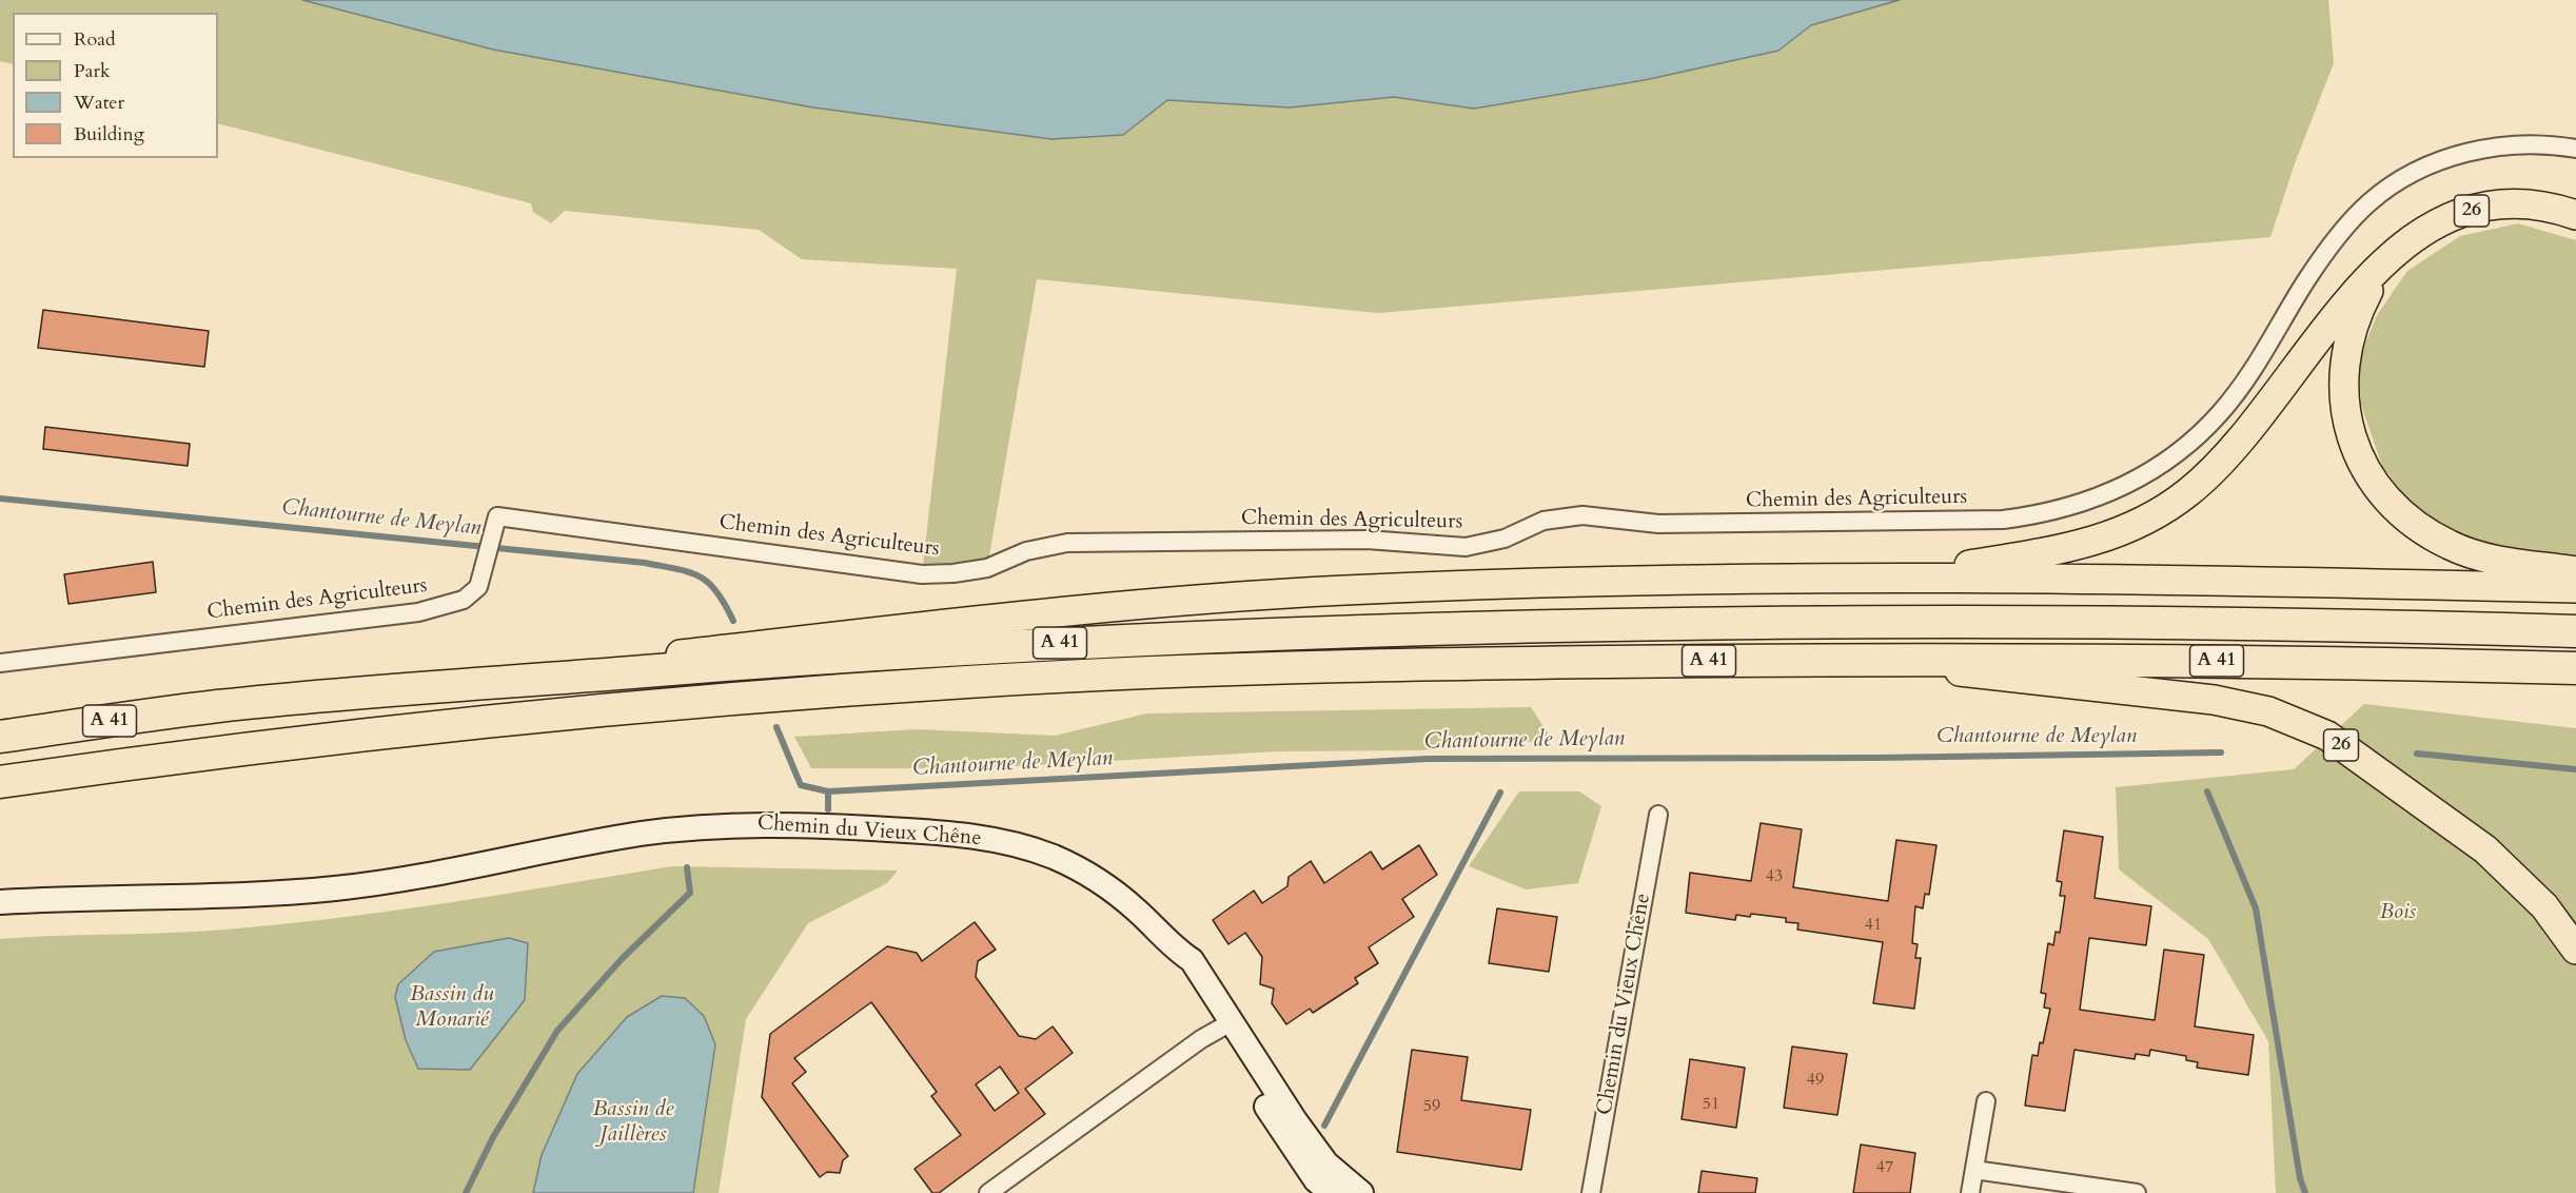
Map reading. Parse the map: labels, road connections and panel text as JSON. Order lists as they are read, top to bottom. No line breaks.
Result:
{"streets":{"highway":["26","A 41"],"main road":["Chemin du Vieux Chêne"],"street":["Chemin des Agriculteurs"]},"crossings":[["26","A 41"]],"water":["Chantourne de Meylan","Bassin du Monarié","Bassin de Jaillères"],"parks":["Bois"],"house_numbers":["43","41","49","51","59","47"],"legend":["Road","Park","Water","Building"]}
